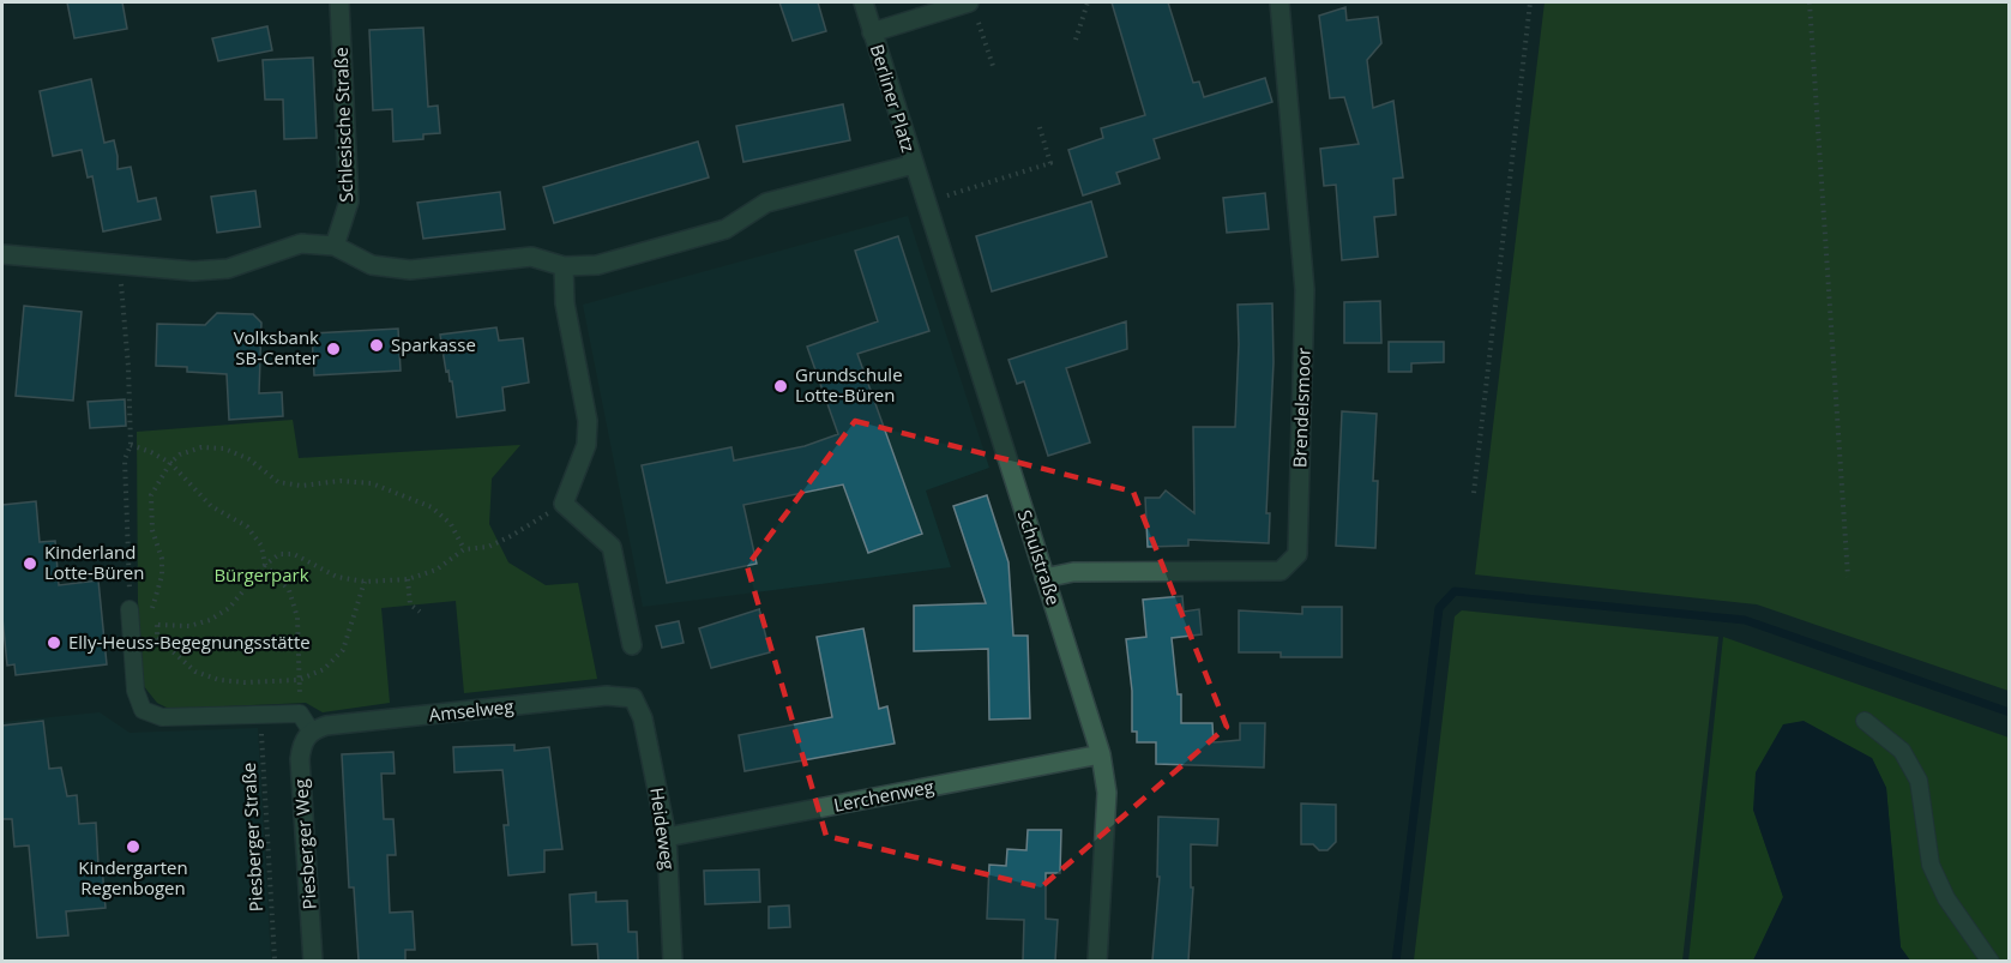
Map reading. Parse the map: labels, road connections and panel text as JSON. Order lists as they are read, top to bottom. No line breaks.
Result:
{"streets":{"street":["Berliner Platz","Schlesische Straße","Brendelsmoor","Schulstraße","Amselweg","Lerchenweg","Heideweg","Piesberger Weg"],"path":["Piesberger Straße"]},"crossings":[["Berliner Platz","Schulstraße"],["Brendelsmoor","Schulstraße"],["Schulstraße","Lerchenweg"],["Amselweg","Heideweg"],["Amselweg","Piesberger Weg"],["Lerchenweg","Heideweg"]],"parks":["Bürgerpark"],"places":["Sparkasse","Volksbank SB-Center","Grundschule Lotte-Büren","Kinderland Lotte-Büren","Elly-Heuss-Begegnungsstätte","Kindergarten Regenbogen"]}
